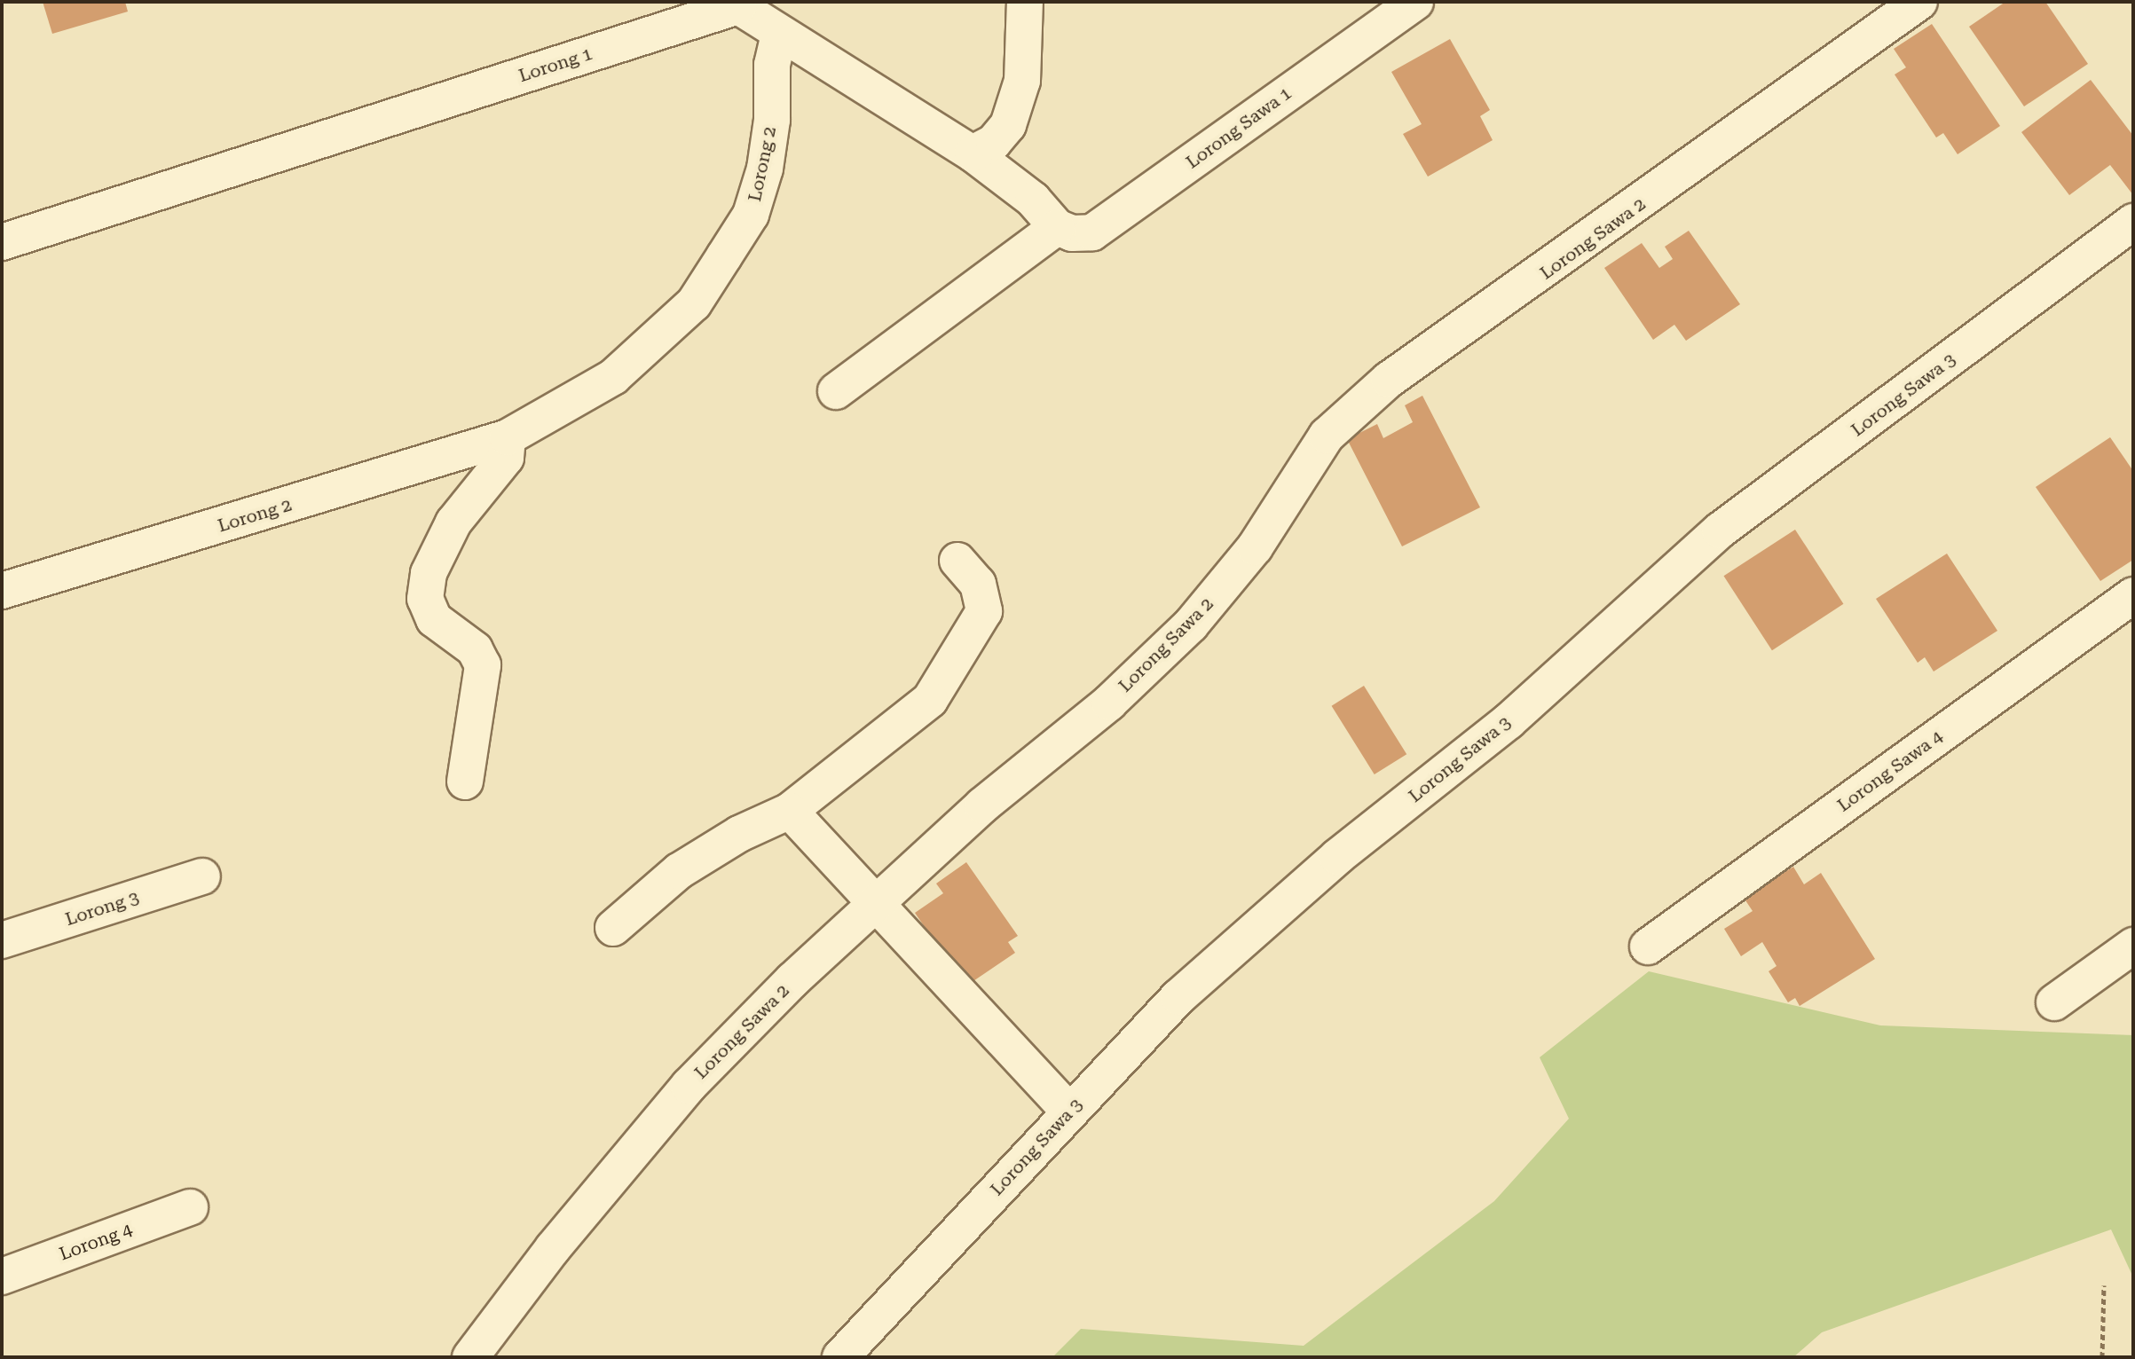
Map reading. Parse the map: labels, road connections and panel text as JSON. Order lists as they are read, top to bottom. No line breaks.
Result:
{"streets":{"street":["Lorong 1","Lorong Sawa 1","Lorong 2","Lorong Sawa 2","Lorong Sawa 3","Lorong Sawa 4","Lorong 3","Lorong 4"]},"crossings":[["Lorong 1","Lorong Sawa 1"],["Lorong 1","Lorong 2"]]}
